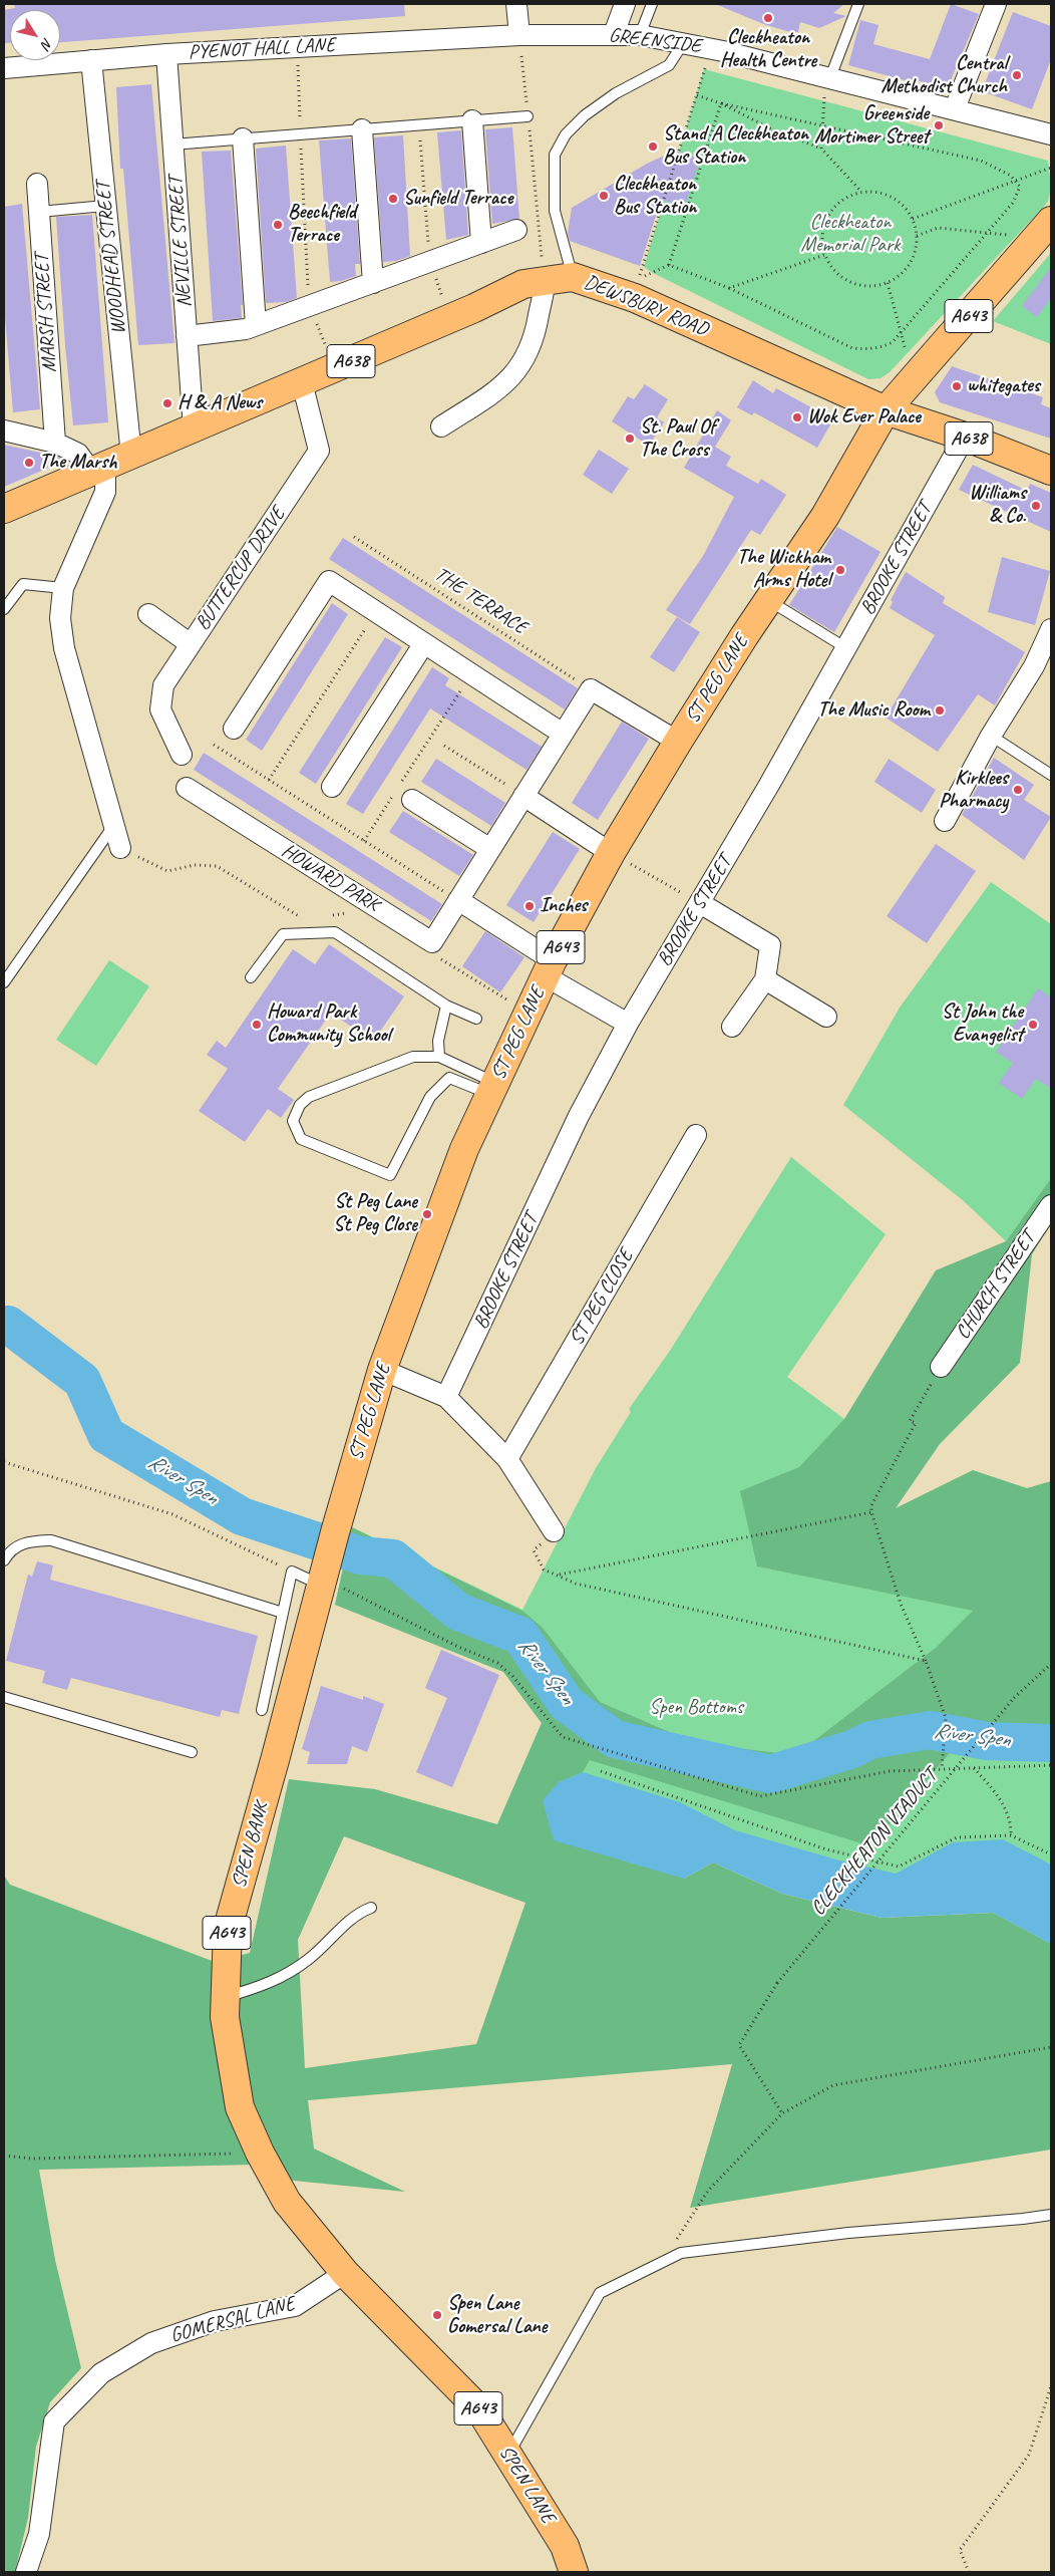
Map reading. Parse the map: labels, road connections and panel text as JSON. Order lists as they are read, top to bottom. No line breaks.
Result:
{"streets":{"main road":["DEWSBURY ROAD","A643","A638","ST PEG LANE","SPEN BANK","SPEN LANE"],"street":["GREENSIDE","PYENOT HALL LANE","NEVILLE STREET","WOODHEAD STREET","MARSH STREET","BROOKE STREET","BUTTERCUP DRIVE","HOWARD PARK","CHURCH STREET","ST PEG CLOSE","GOMERSAL LANE"],"path":["THE TERRACE","CLECKHEATON VIADUCT"]},"crossings":[["GREENSIDE","PYENOT HALL LANE"],["PYENOT HALL LANE","NEVILLE STREET"],["PYENOT HALL LANE","WOODHEAD STREET"],["NEVILLE STREET","DEWSBURY ROAD"],["WOODHEAD STREET","DEWSBURY ROAD"],["WOODHEAD STREET","A638"],["DEWSBURY ROAD","A643"],["DEWSBURY ROAD","A638"],["DEWSBURY ROAD","BROOKE STREET"],["DEWSBURY ROAD","BUTTERCUP DRIVE"],["DEWSBURY ROAD","ST PEG LANE"],["A643","ST PEG LANE"],["ST PEG LANE","SPEN BANK"],["SPEN BANK","GOMERSAL LANE"],["SPEN BANK","SPEN LANE"],["GOMERSAL LANE","SPEN LANE"]],"water":["River Spen"],"parks":["Cleckheaton Memorial Park","Spen Bottoms"],"places":["Cleckheaton Health Centre","Central Methodist Church","Greenside Mortimer Street","Stand A Cleckheaton Bus Station","Cleckheaton Bus Station","Sunfield Terrace","Beechfield Terrace","whitegates","H & A News","Wok Ever Palace","St. Paul Of The Cross","The Marsh","Williams & Co.","The Wickham Arms Hotel","The Music Room","Kirklees Pharmacy","Inches","Howard Park Community School","St John the Evangelist","St Peg Lane St Peg Close","Spen Lane Gomersal Lane"],"north":"bottom right"}
